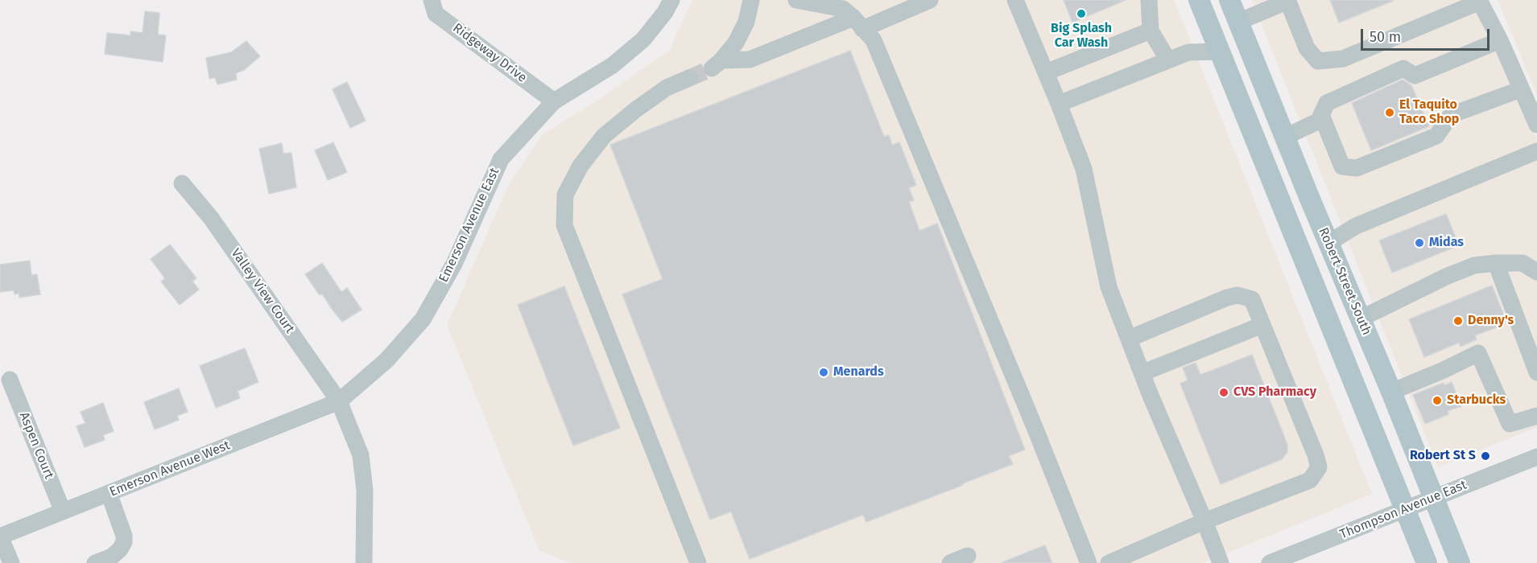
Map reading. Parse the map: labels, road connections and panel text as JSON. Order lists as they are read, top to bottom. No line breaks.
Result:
{"streets":{"main road":["Robert Street South"],"street":["Ridgeway Drive","Emerson Avenue East","Valley View Court","Aspen Court","Emerson Avenue West","Thompson Avenue East"]},"crossings":[["Ridgeway Drive","Emerson Avenue East"],["Emerson Avenue East","Valley View Court"],["Emerson Avenue East","Emerson Avenue West"],["Robert Street South","Thompson Avenue East"],["Valley View Court","Emerson Avenue West"],["Aspen Court","Emerson Avenue West"]],"places":["Big Splash Car Wash","El Taquito Taco Shop","Midas","Denny's","Menards","CVS Pharmacy","Starbucks","Robert St S"],"scale_bar":"50 m"}
